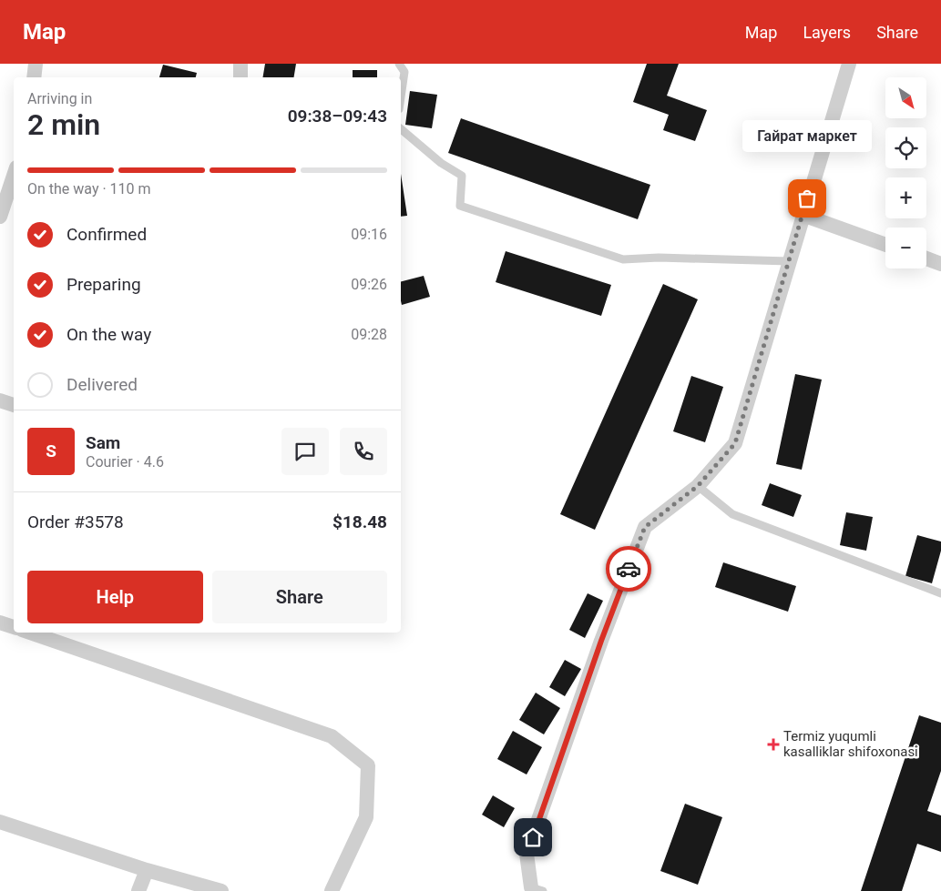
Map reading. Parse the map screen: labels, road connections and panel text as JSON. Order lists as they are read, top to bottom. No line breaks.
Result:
{"places":{"other":["Гайрат маркет"],"health":["Termiz yuqumli kasalliklar shifoxonasi"]},"north":"bottom right","page":{"header":"Map","nav":["Map","Layers","Share"],"map_buttons":["+","−"],"heading":["2 min","Arriving in","09:38–09:43"],"panel":["Sam","Courier · 4.6","Order #3578","$18.48"],"bubble":"Гайрат маркет","bar":"On the way · 110 m","list":[["Confirmed","09:16"],["Preparing","09:26"],["On the way","09:28"],"Delivered"],"round":"S","buttons":["Help","Share"]}}
